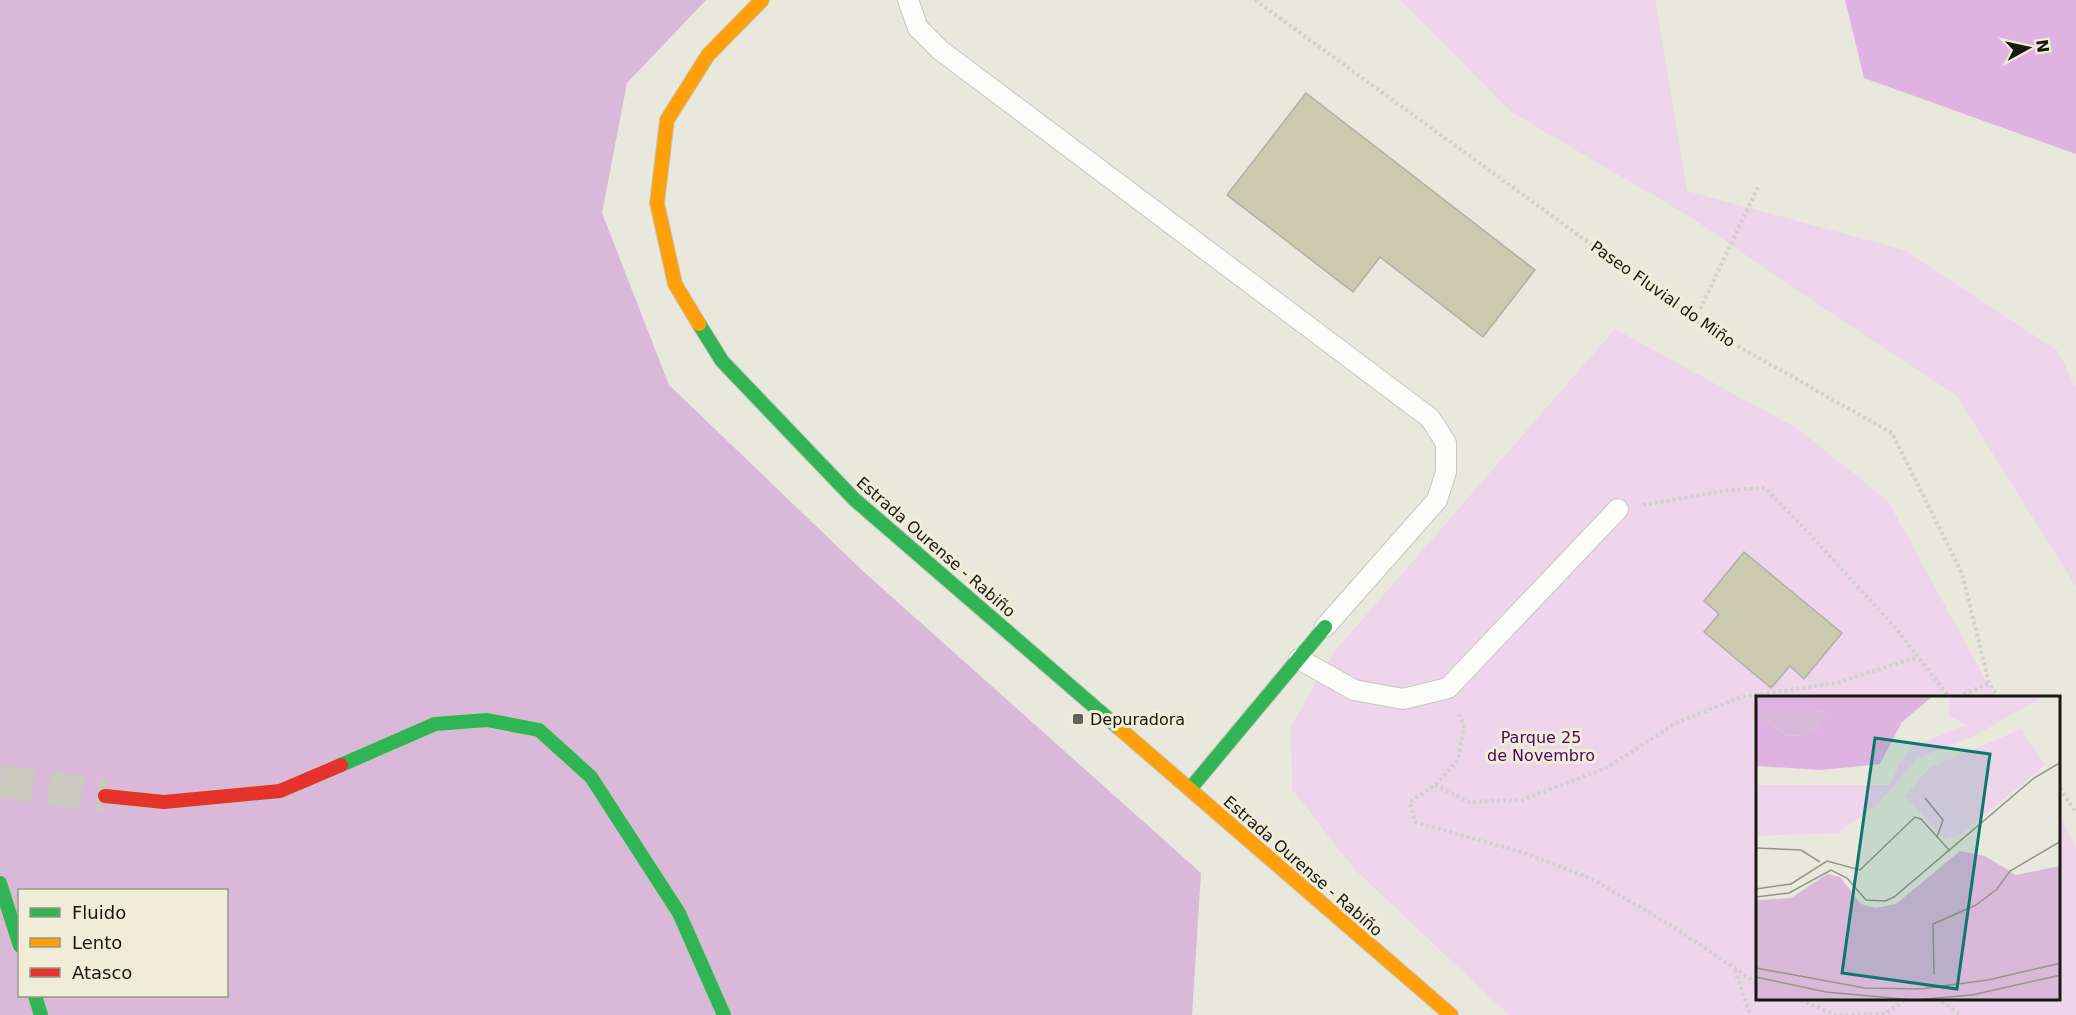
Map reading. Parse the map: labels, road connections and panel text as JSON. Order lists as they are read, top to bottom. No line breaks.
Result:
{"streets":{"main road":["Estrada Ourense - Rabiño"],"path":["Paseo Fluvial do Miño"]},"parks":["Parque 25 de Novembro"],"places":{"transit":["Depuradora"]},"legend":["Fluido","Lento","Atasco"],"north":"right"}
